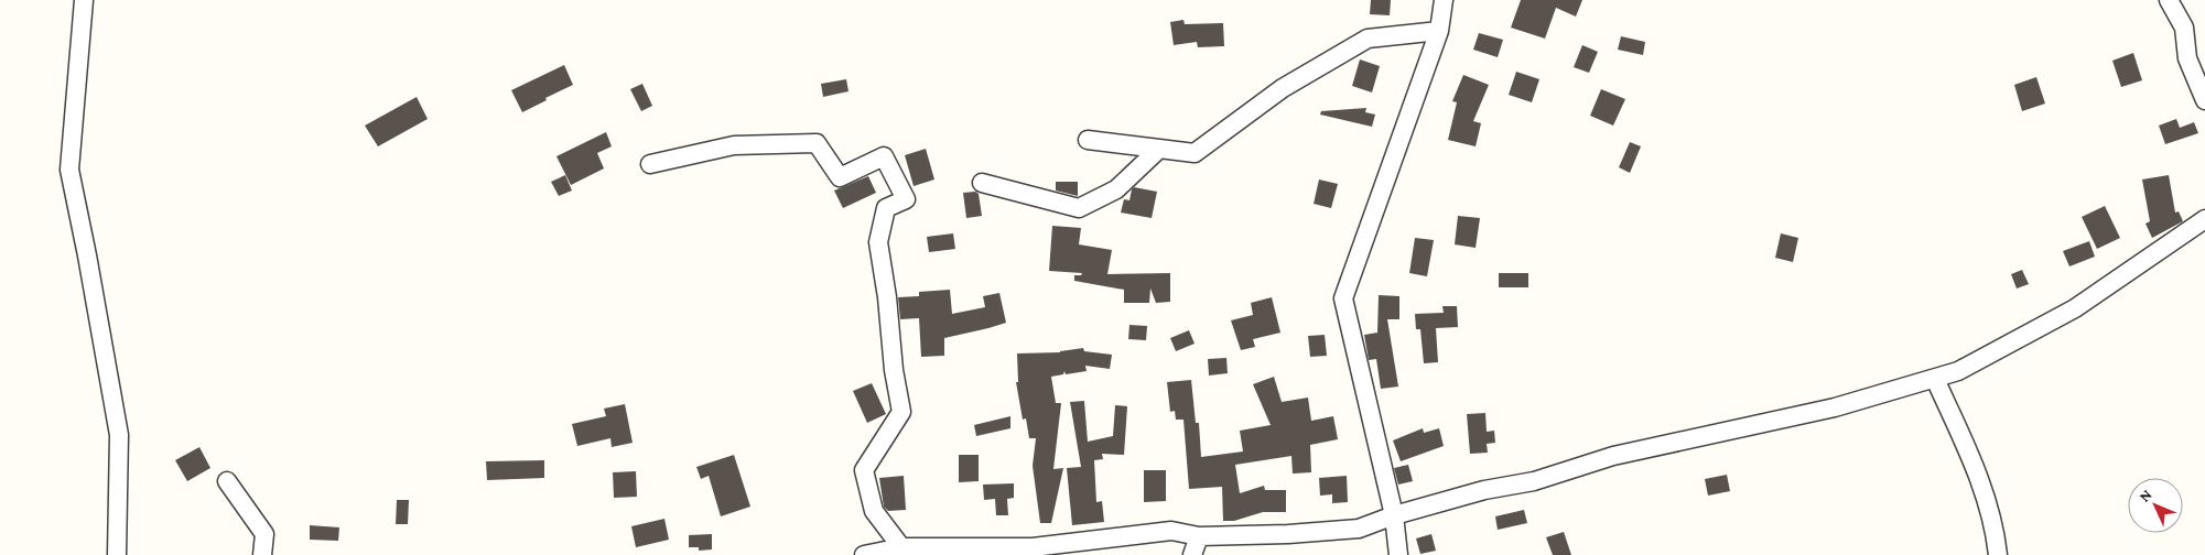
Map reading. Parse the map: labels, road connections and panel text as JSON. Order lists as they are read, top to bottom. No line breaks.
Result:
{"north":"top left"}
